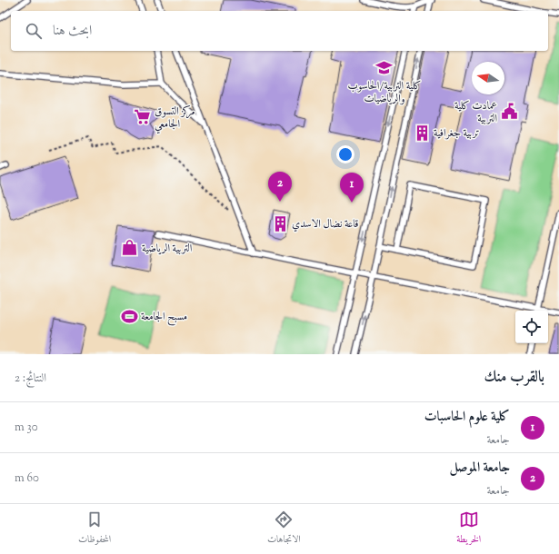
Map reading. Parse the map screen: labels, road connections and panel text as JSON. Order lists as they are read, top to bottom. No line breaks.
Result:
{"places":{"school or university":["كلية التربية/الحاسوب والرياضيات"],"public building":["عمادت كلية التربية"],"supermarket":["مركز التسوق الجامعي"],"building":["تربية جغرافية","قاعة نضال الاسدي"],"shop":["التربية الرياضية"],"sports":["مسبح الجامعة"]},"north":"left","page":{"search":"ابحث هنا","pins":["2","1"],"heading":["بالقرب منك","النتائج: 2"],"list":[{"mark":"1","name":"كلية علوم الحاسبات","note":"جامعة","value":"30 m"},{"mark":"2","name":"جامعة الموصل","note":"جامعة","value":"60 m"}],"nav":["الخريطة","الاتجاهات","المحفوظات"]}}
